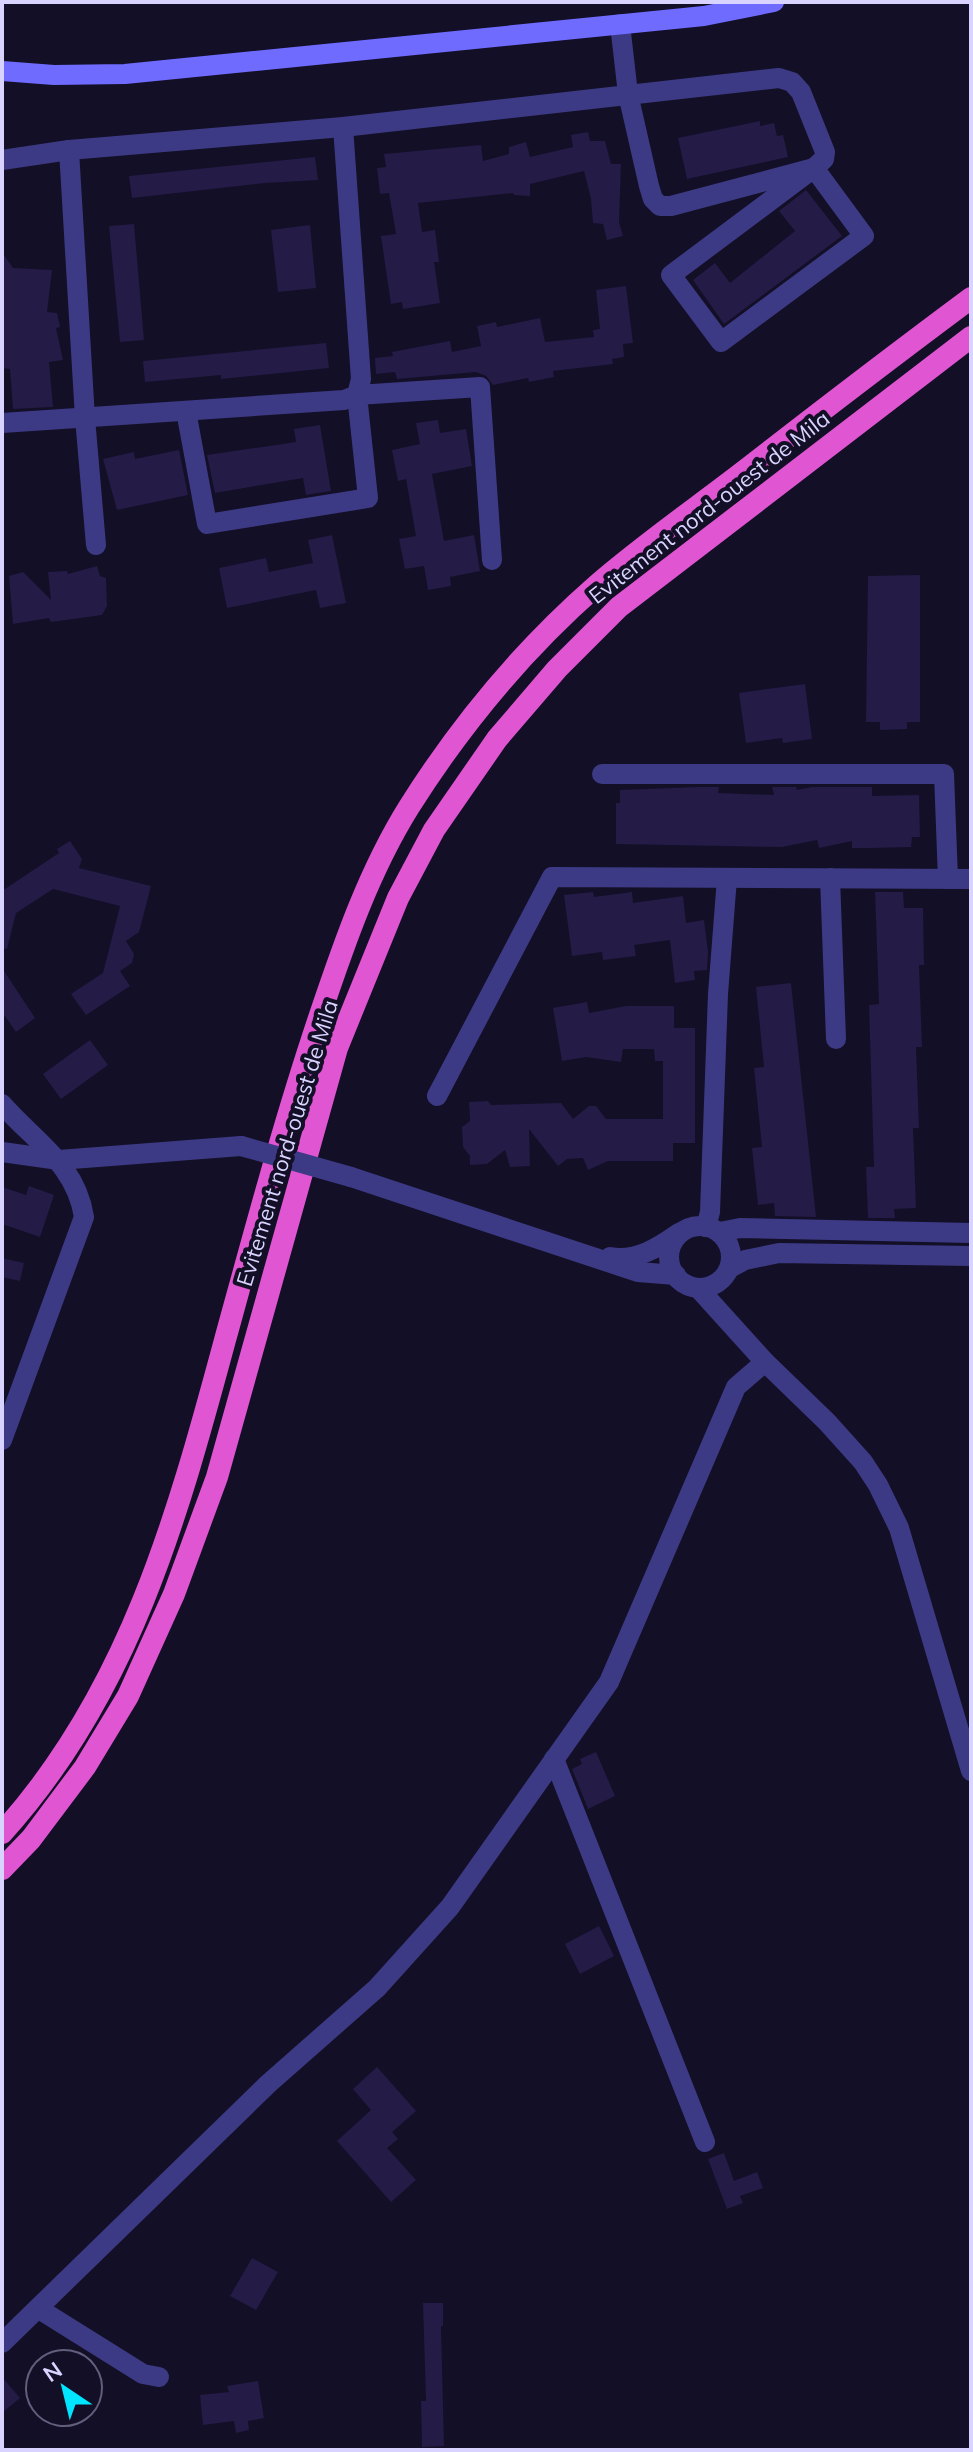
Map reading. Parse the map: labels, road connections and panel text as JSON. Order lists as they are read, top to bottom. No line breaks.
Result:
{"streets":{"highway":["Evitement nord-ouest de Mila"]},"north":"top left"}
